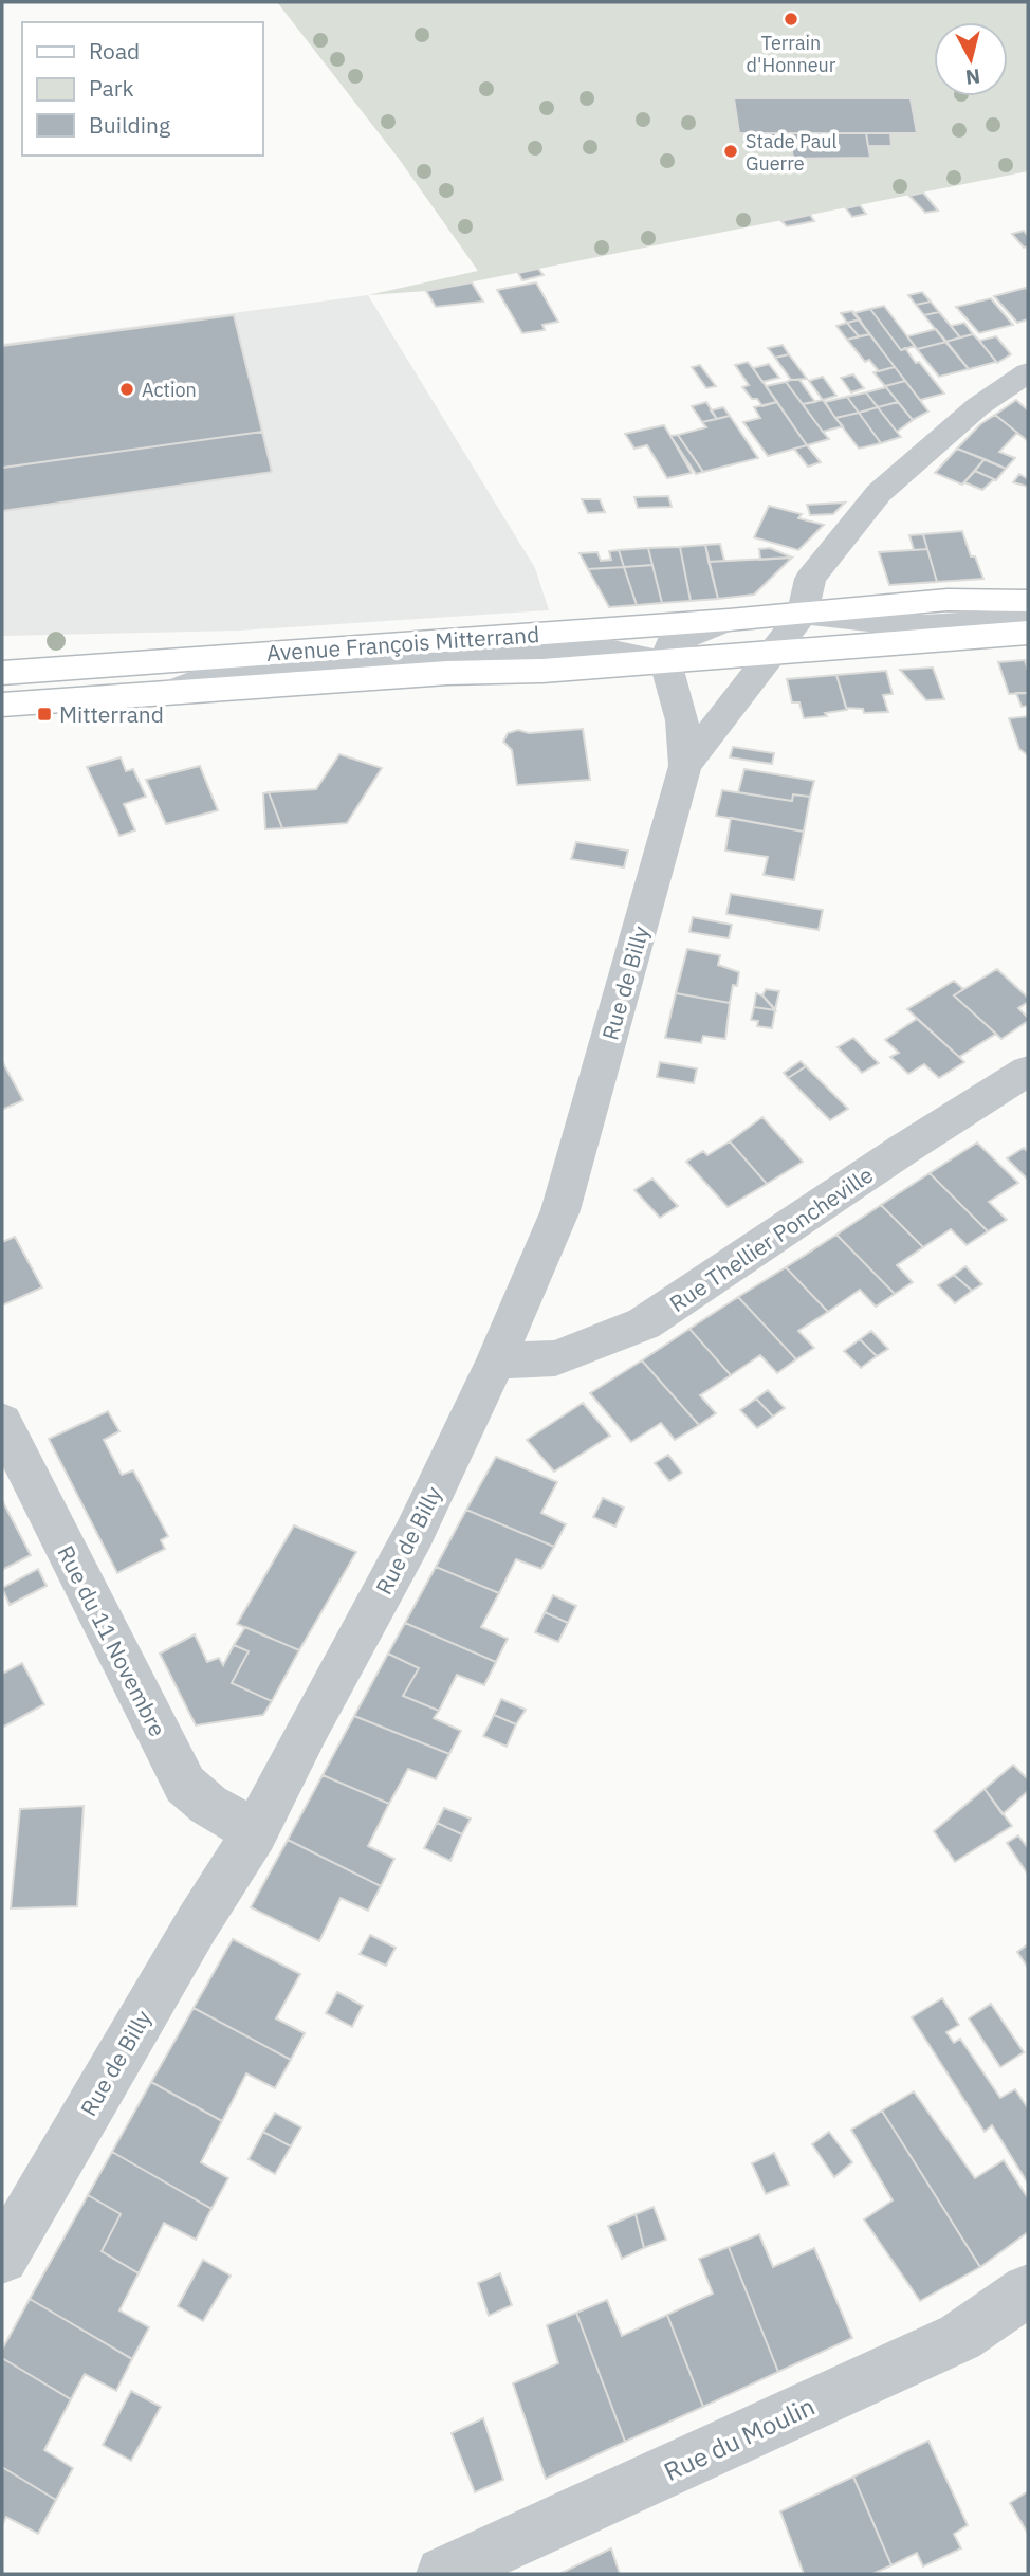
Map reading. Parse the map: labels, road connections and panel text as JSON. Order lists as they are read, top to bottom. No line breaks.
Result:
{"streets":{"main road":["Avenue François Mitterrand"],"street":["Rue de Billy","Rue Thellier Poncheville","Rue du 11 Novembre","Rue du Moulin"]},"crossings":[["Avenue François Mitterrand","Rue de Billy"],["Rue de Billy","Rue Thellier Poncheville"],["Rue de Billy","Rue du 11 Novembre"]],"places":{"other":["Terrain d'Honneur","Stade Paul Guerre","Action"],"transit":["Mitterrand"]},"legend":["Road","Park","Building"],"north":"bottom"}
